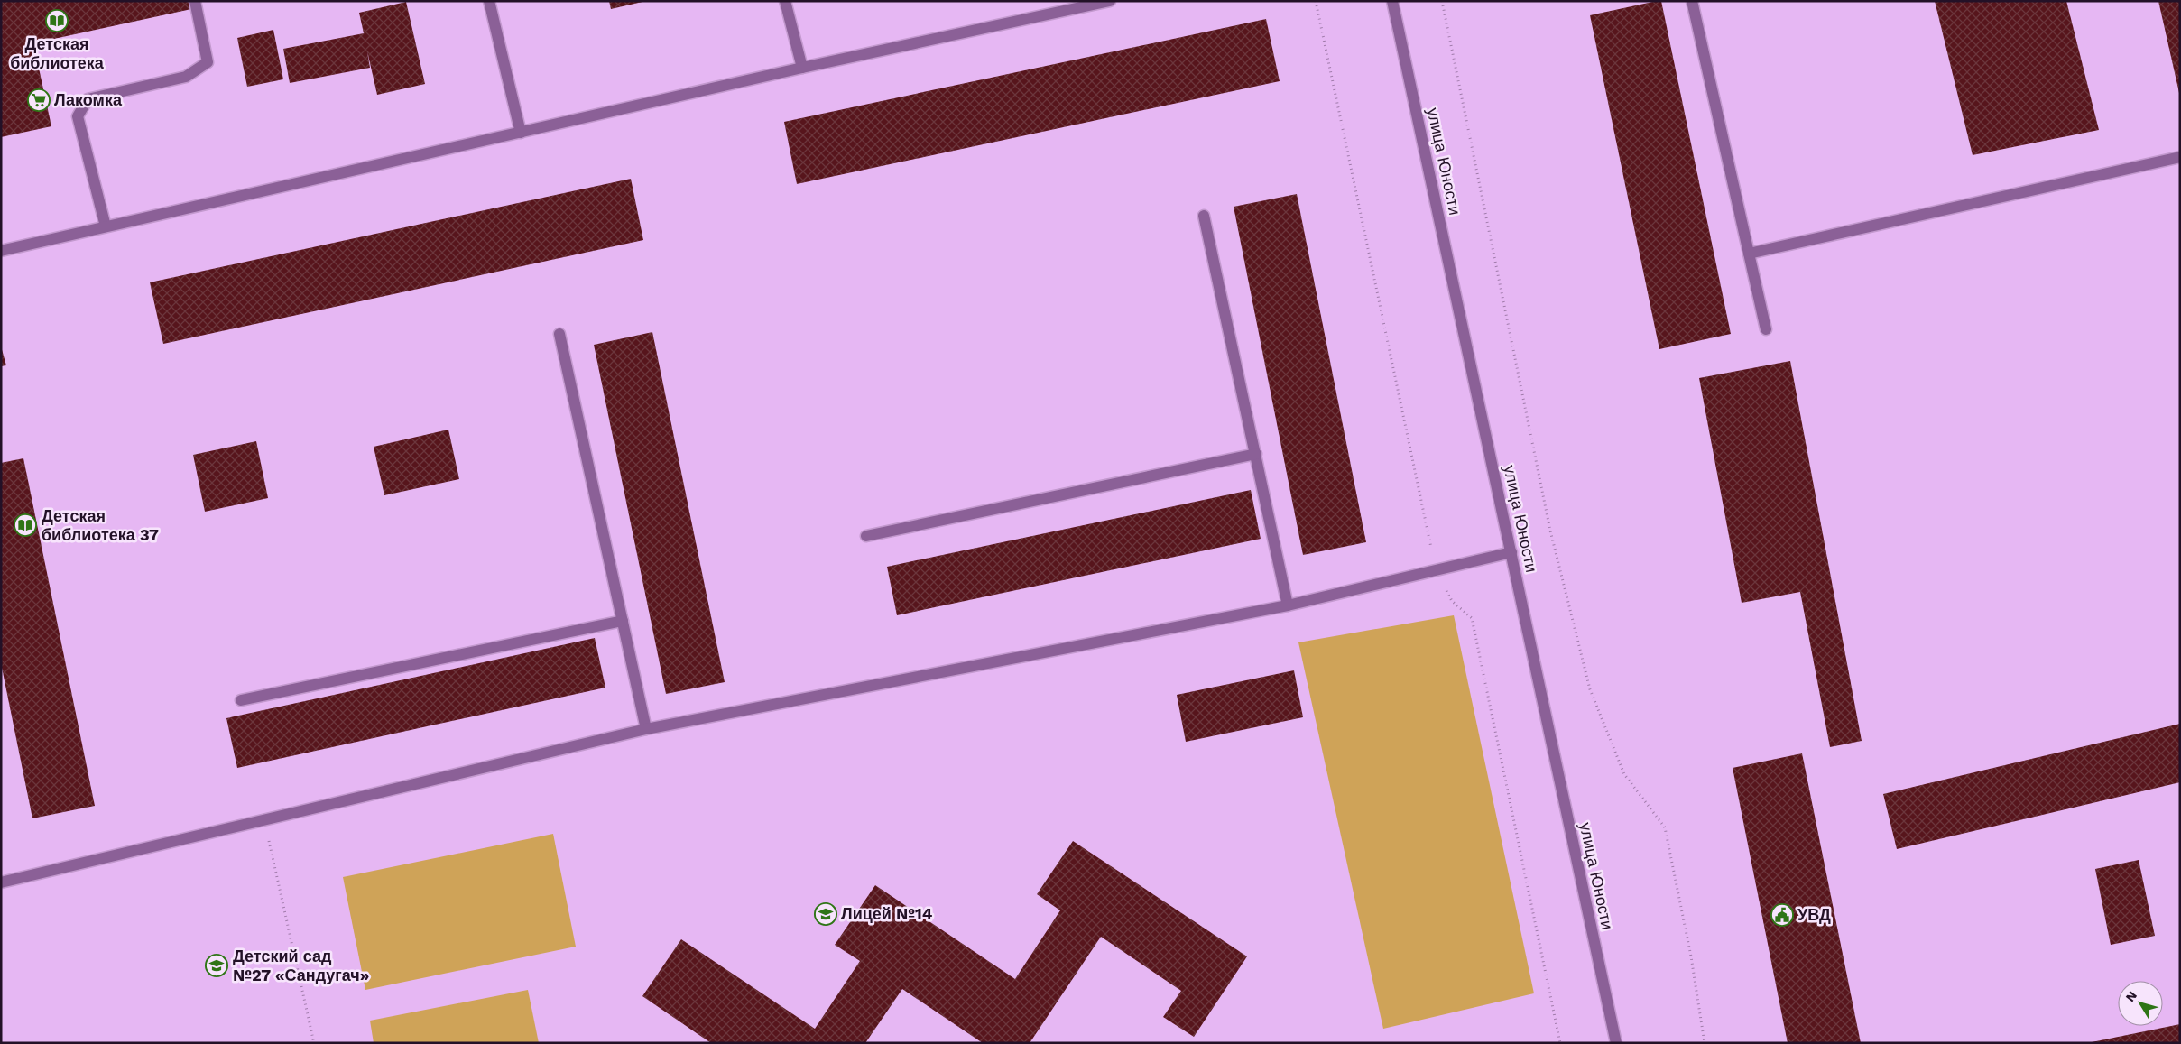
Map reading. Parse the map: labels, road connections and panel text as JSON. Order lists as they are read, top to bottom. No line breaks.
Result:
{"streets":{"street":["улица Юности"]},"places":{"library":["Детская библиотека","Детская библиотека 37"],"supermarket":["Лакомка"],"school or university":["Лицей №14","Детский сад №27 «Сандугач»"],"public building":["УВД"]},"north":"top left"}
